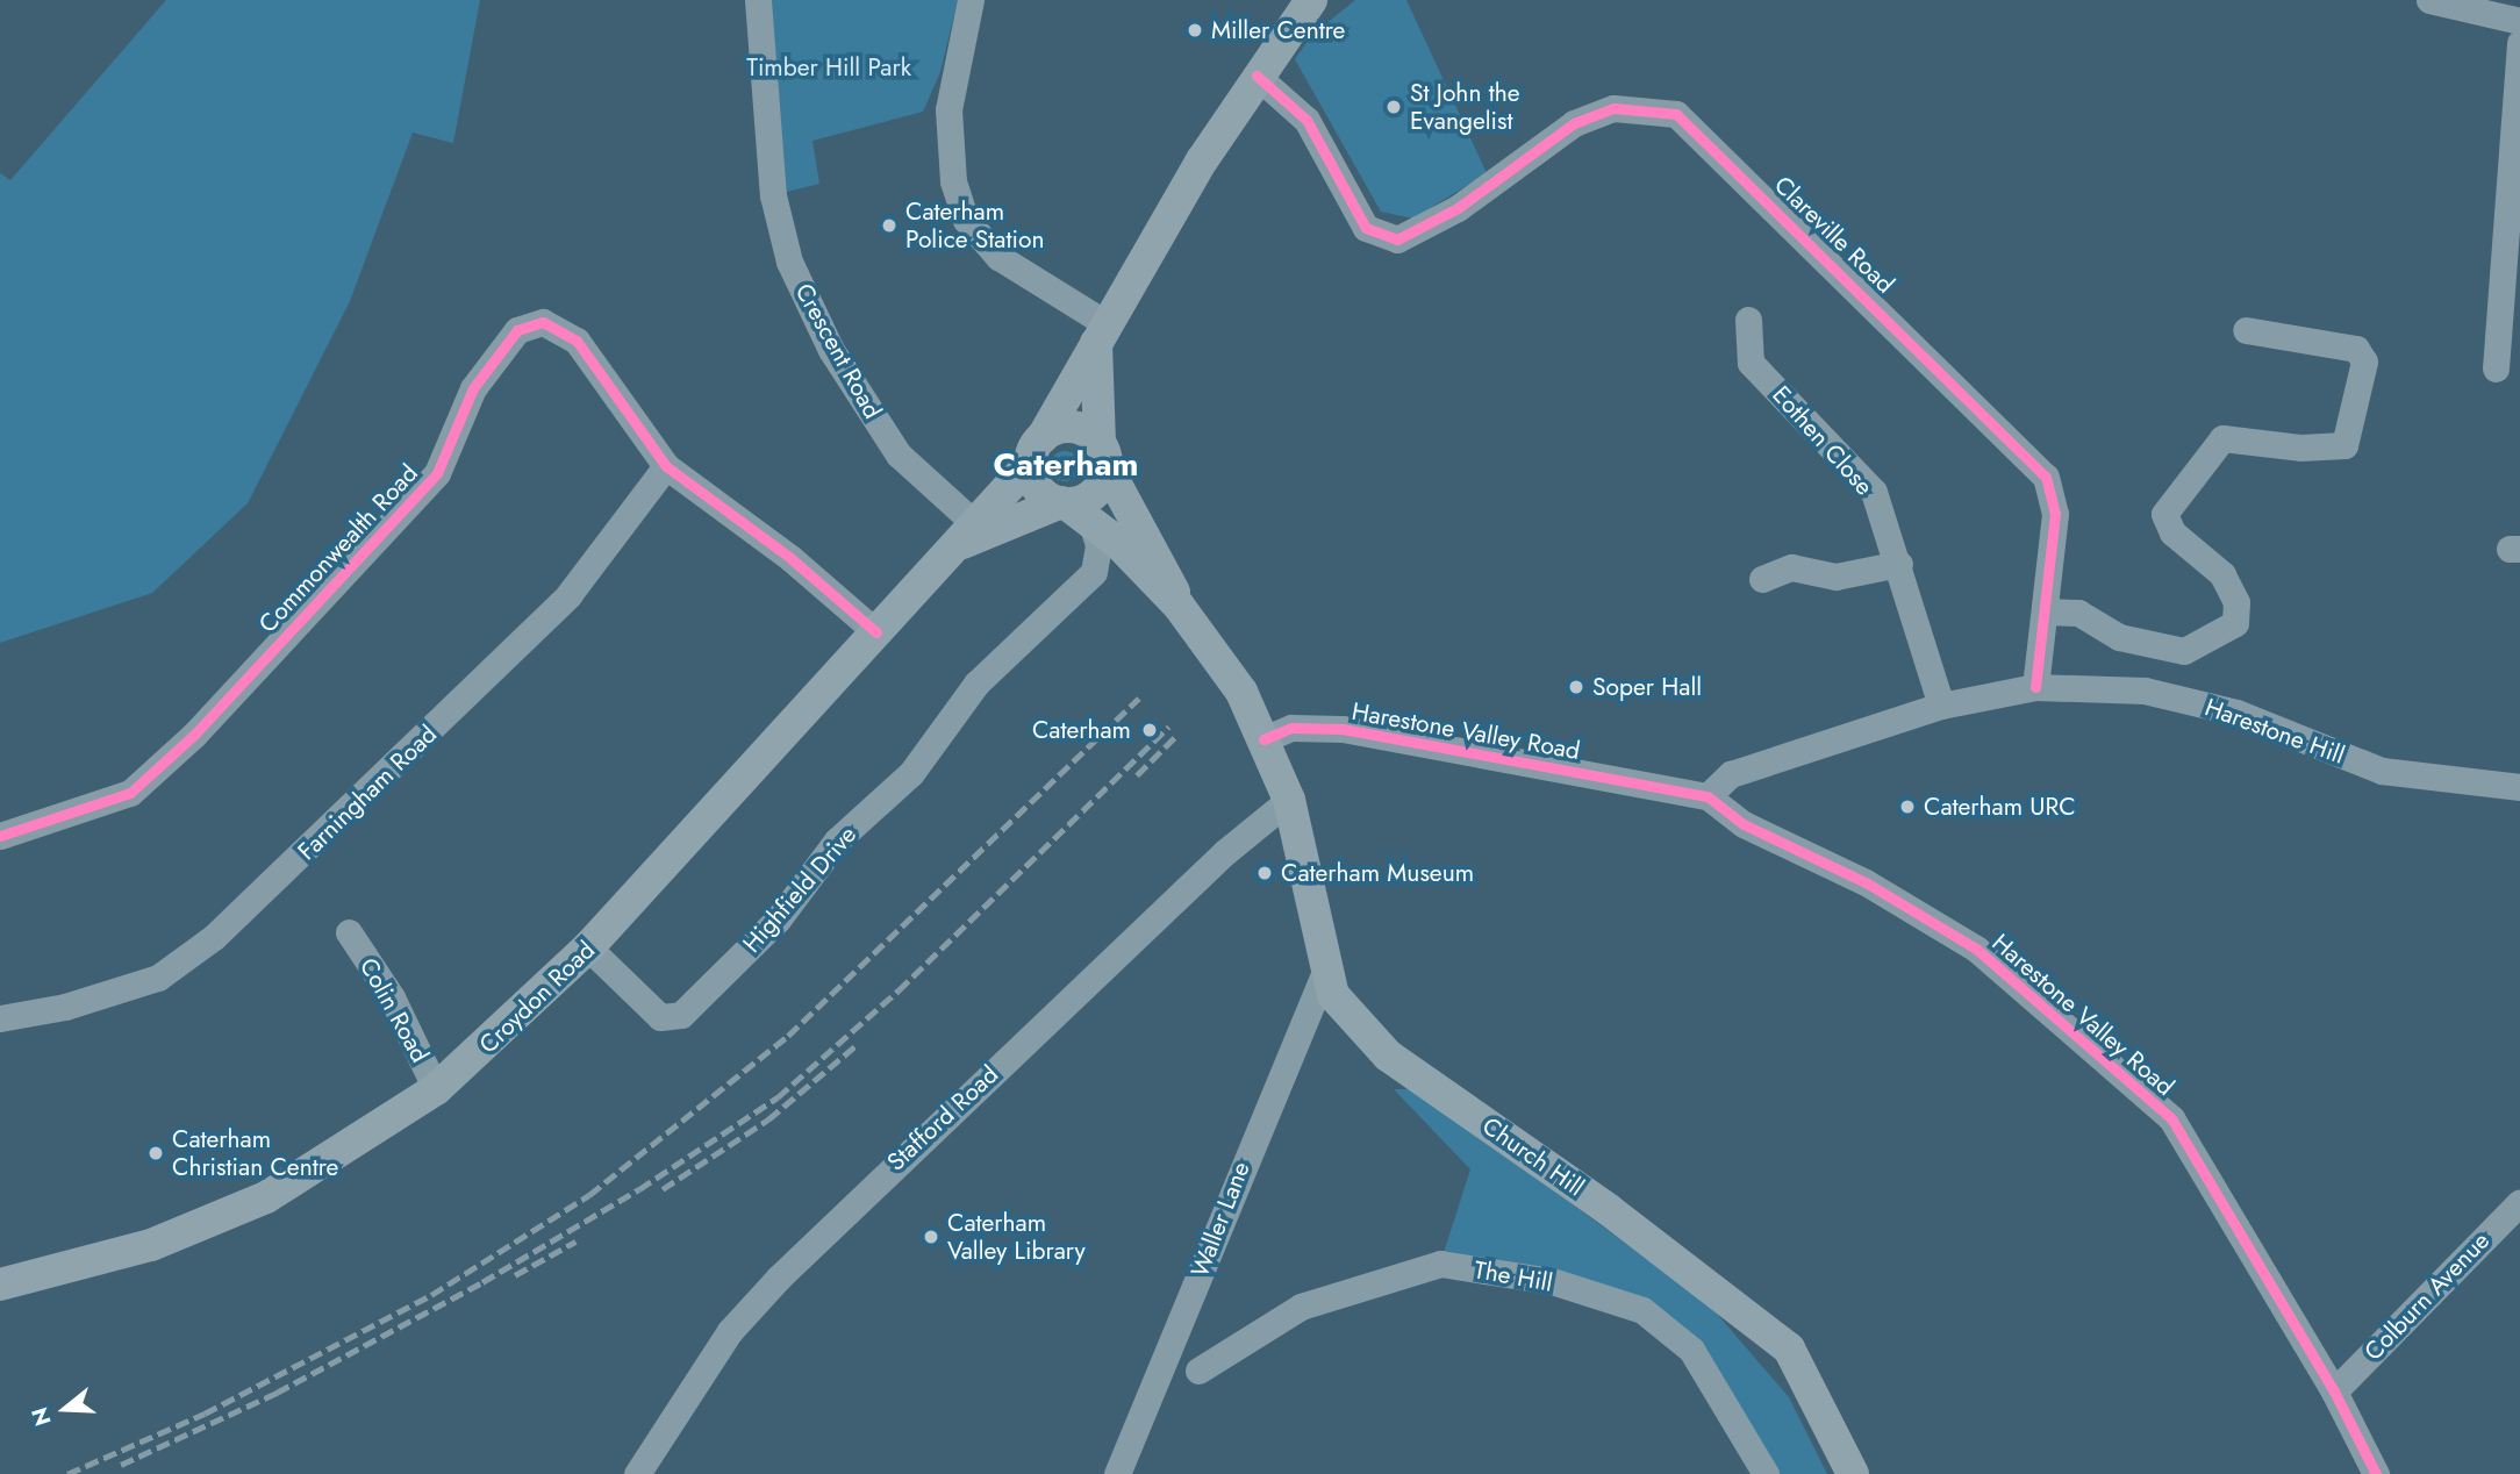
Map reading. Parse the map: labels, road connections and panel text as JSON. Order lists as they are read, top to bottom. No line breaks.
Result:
{"streets":{"main road":["Croydon Road","Church Hill"],"street":["Clareville Road","Crescent Road","Eothen Close","Commonwealth Road","Harestone Valley Road","Harestone Hill","Farningham Road","Highfield Drive","Colin Road","Stafford Road","Waller Lane","The Hill","Colburn Avenue"]},"crossings":[["Clareville Road","Harestone Hill"],["Clareville Road","Croydon Road"],["Crescent Road","Croydon Road"],["Eothen Close","Harestone Hill"],["Commonwealth Road","Farningham Road"],["Commonwealth Road","Croydon Road"],["Harestone Valley Road","Harestone Hill"],["Harestone Valley Road","Church Hill"],["Harestone Valley Road","Colburn Avenue"],["Highfield Drive","Croydon Road"],["Croydon Road","Colin Road"],["Stafford Road","Church Hill"],["Church Hill","Waller Lane"]],"districts":["Caterham"],"parks":["Timber Hill Park"],"places":["Miller Centre","St John the Evangelist","Caterham Police Station","Soper Hall","Caterham","Caterham URC","Caterham Museum","Caterham Christian Centre","Caterham Valley Library"],"north":"left"}
